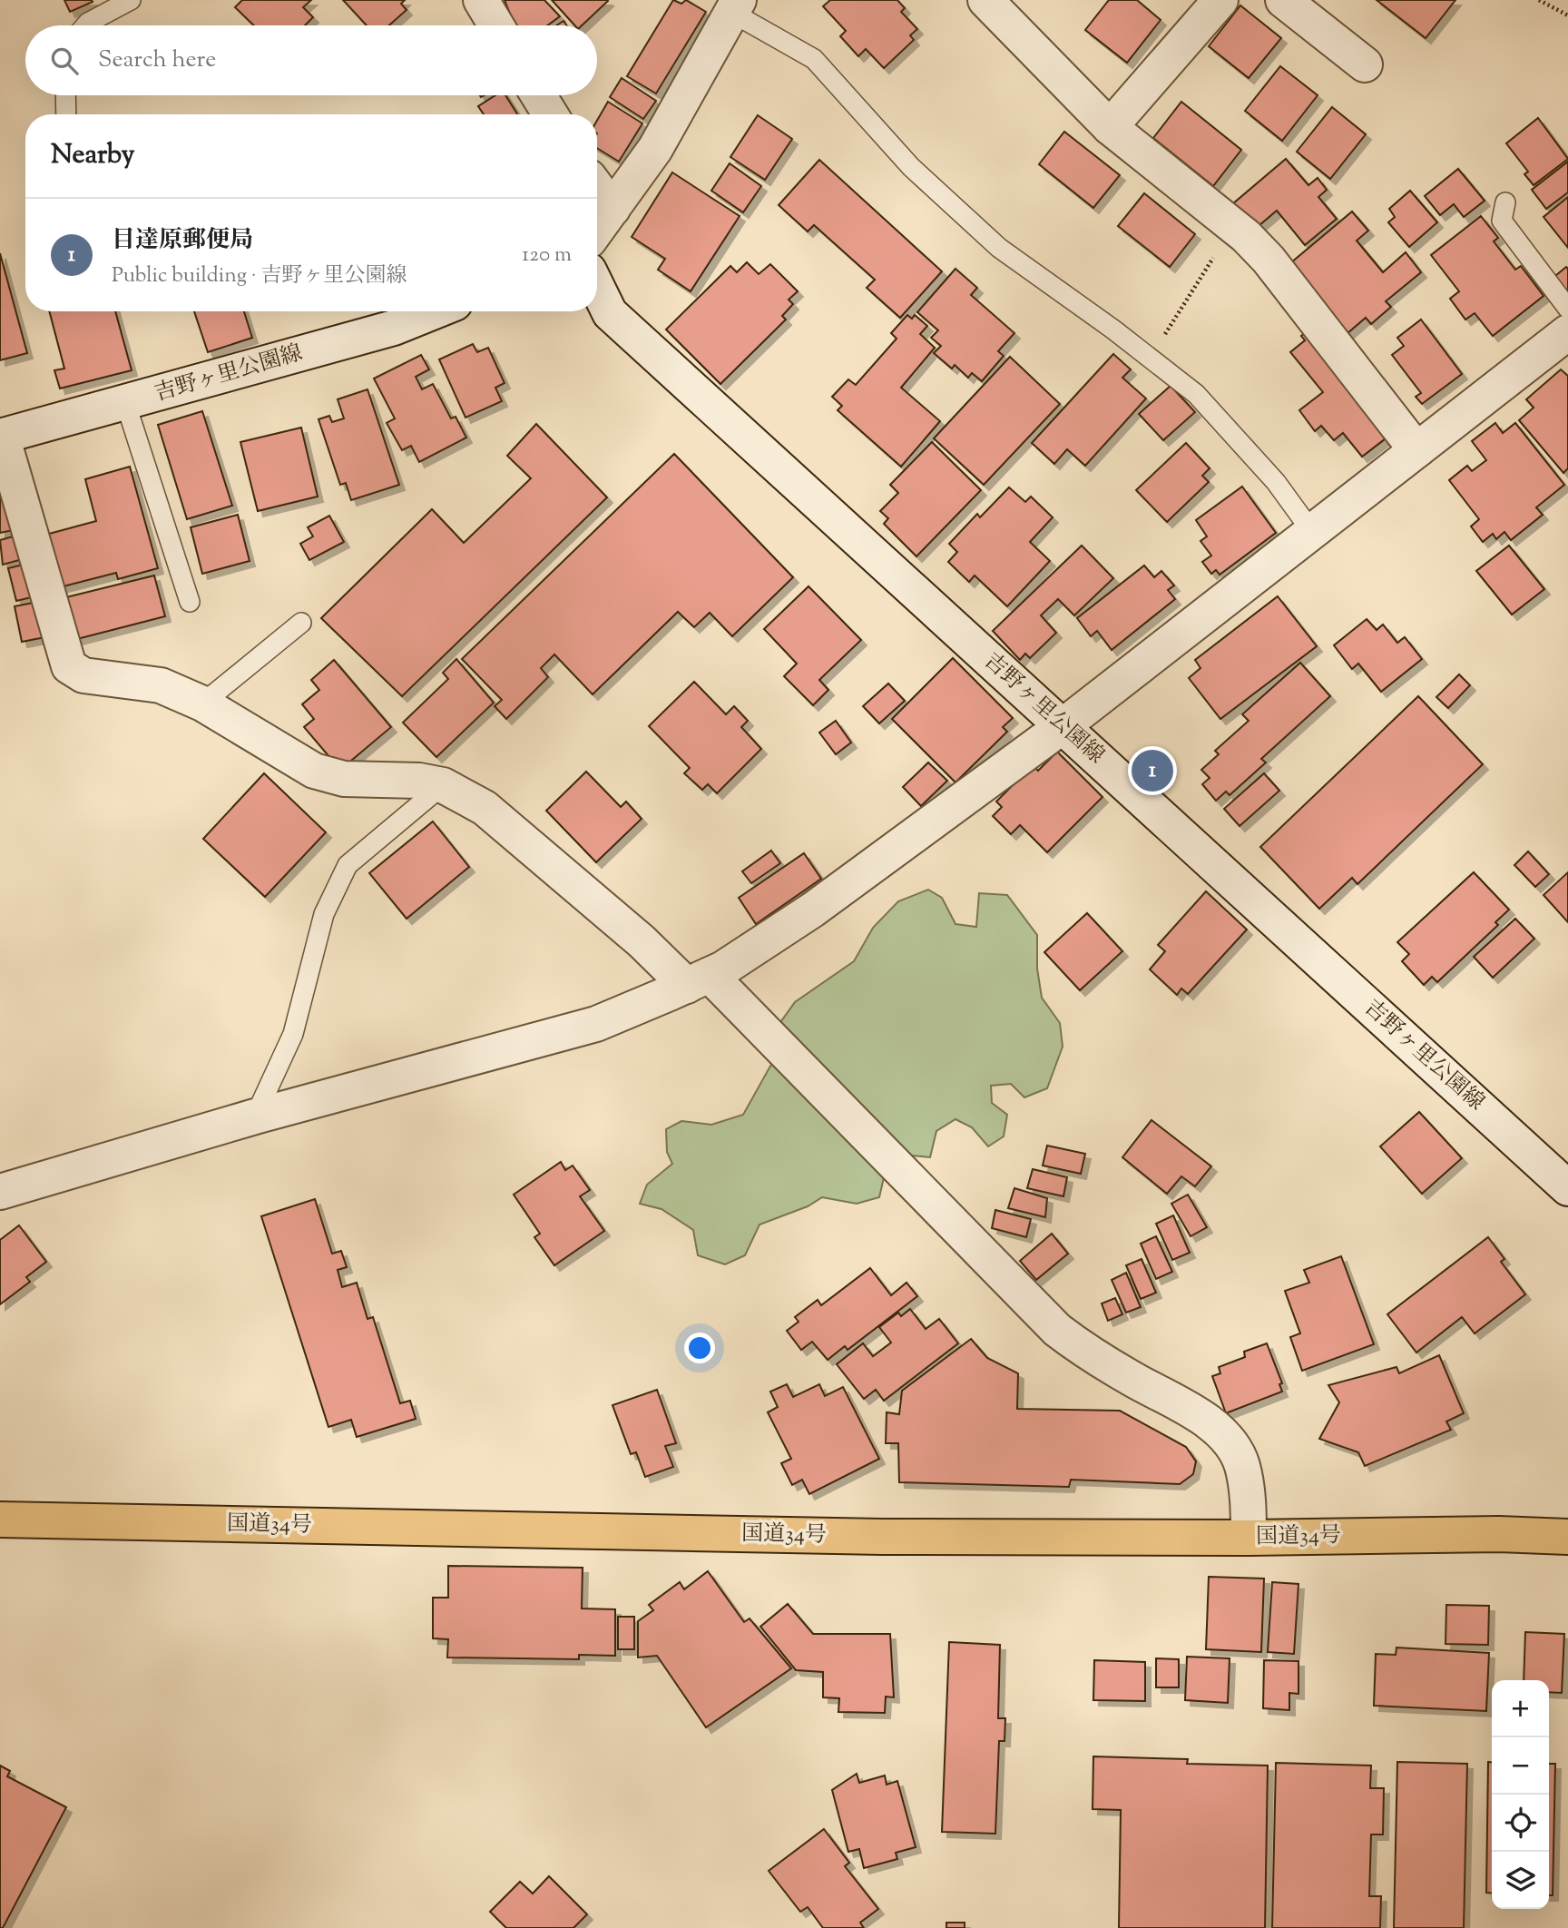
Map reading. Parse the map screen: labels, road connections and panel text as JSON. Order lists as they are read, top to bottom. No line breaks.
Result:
{"streets":{"highway":["国道34号"],"street":["吉野ヶ里公園線"]},"page":{"search":"Search here","heading":"Nearby","list":[{"mark":"1","name":"目達原郵便局","note":"Public building · 吉野ヶ里公園線","value":"120 m"}],"pins":"1","map_buttons":["+","−"]}}
